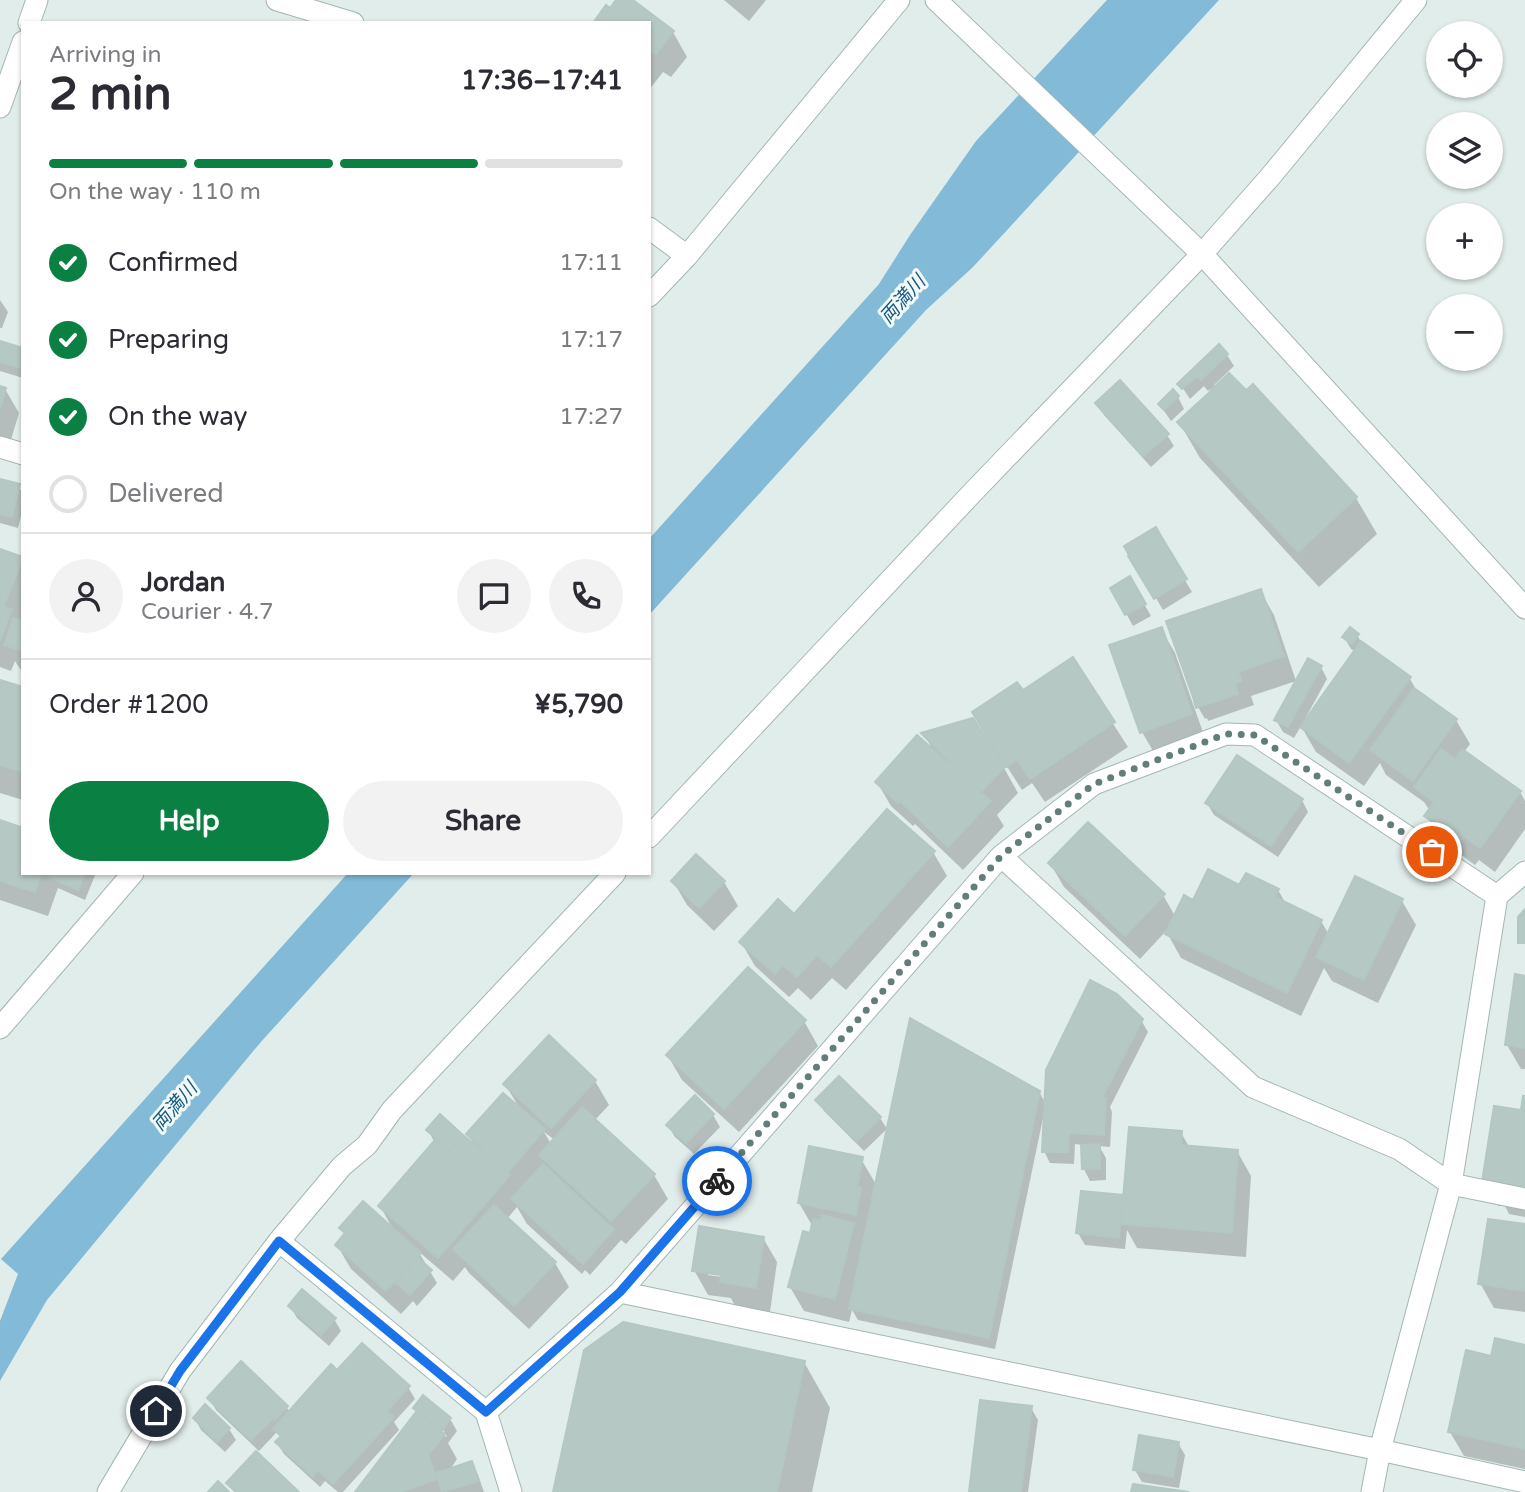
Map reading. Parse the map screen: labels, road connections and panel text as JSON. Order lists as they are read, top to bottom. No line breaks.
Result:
{"water":["両満川"],"page":{"map_buttons":["+","−"],"heading":["2 min","Arriving in","17:36–17:41"],"panel":["Jordan","Courier · 4.7","Order #1200","¥5,790"],"bar":"On the way · 110 m","list":[["Confirmed","17:11"],["Preparing","17:17"],["On the way","17:27"],"Delivered"],"buttons":["Help","Share"]}}
